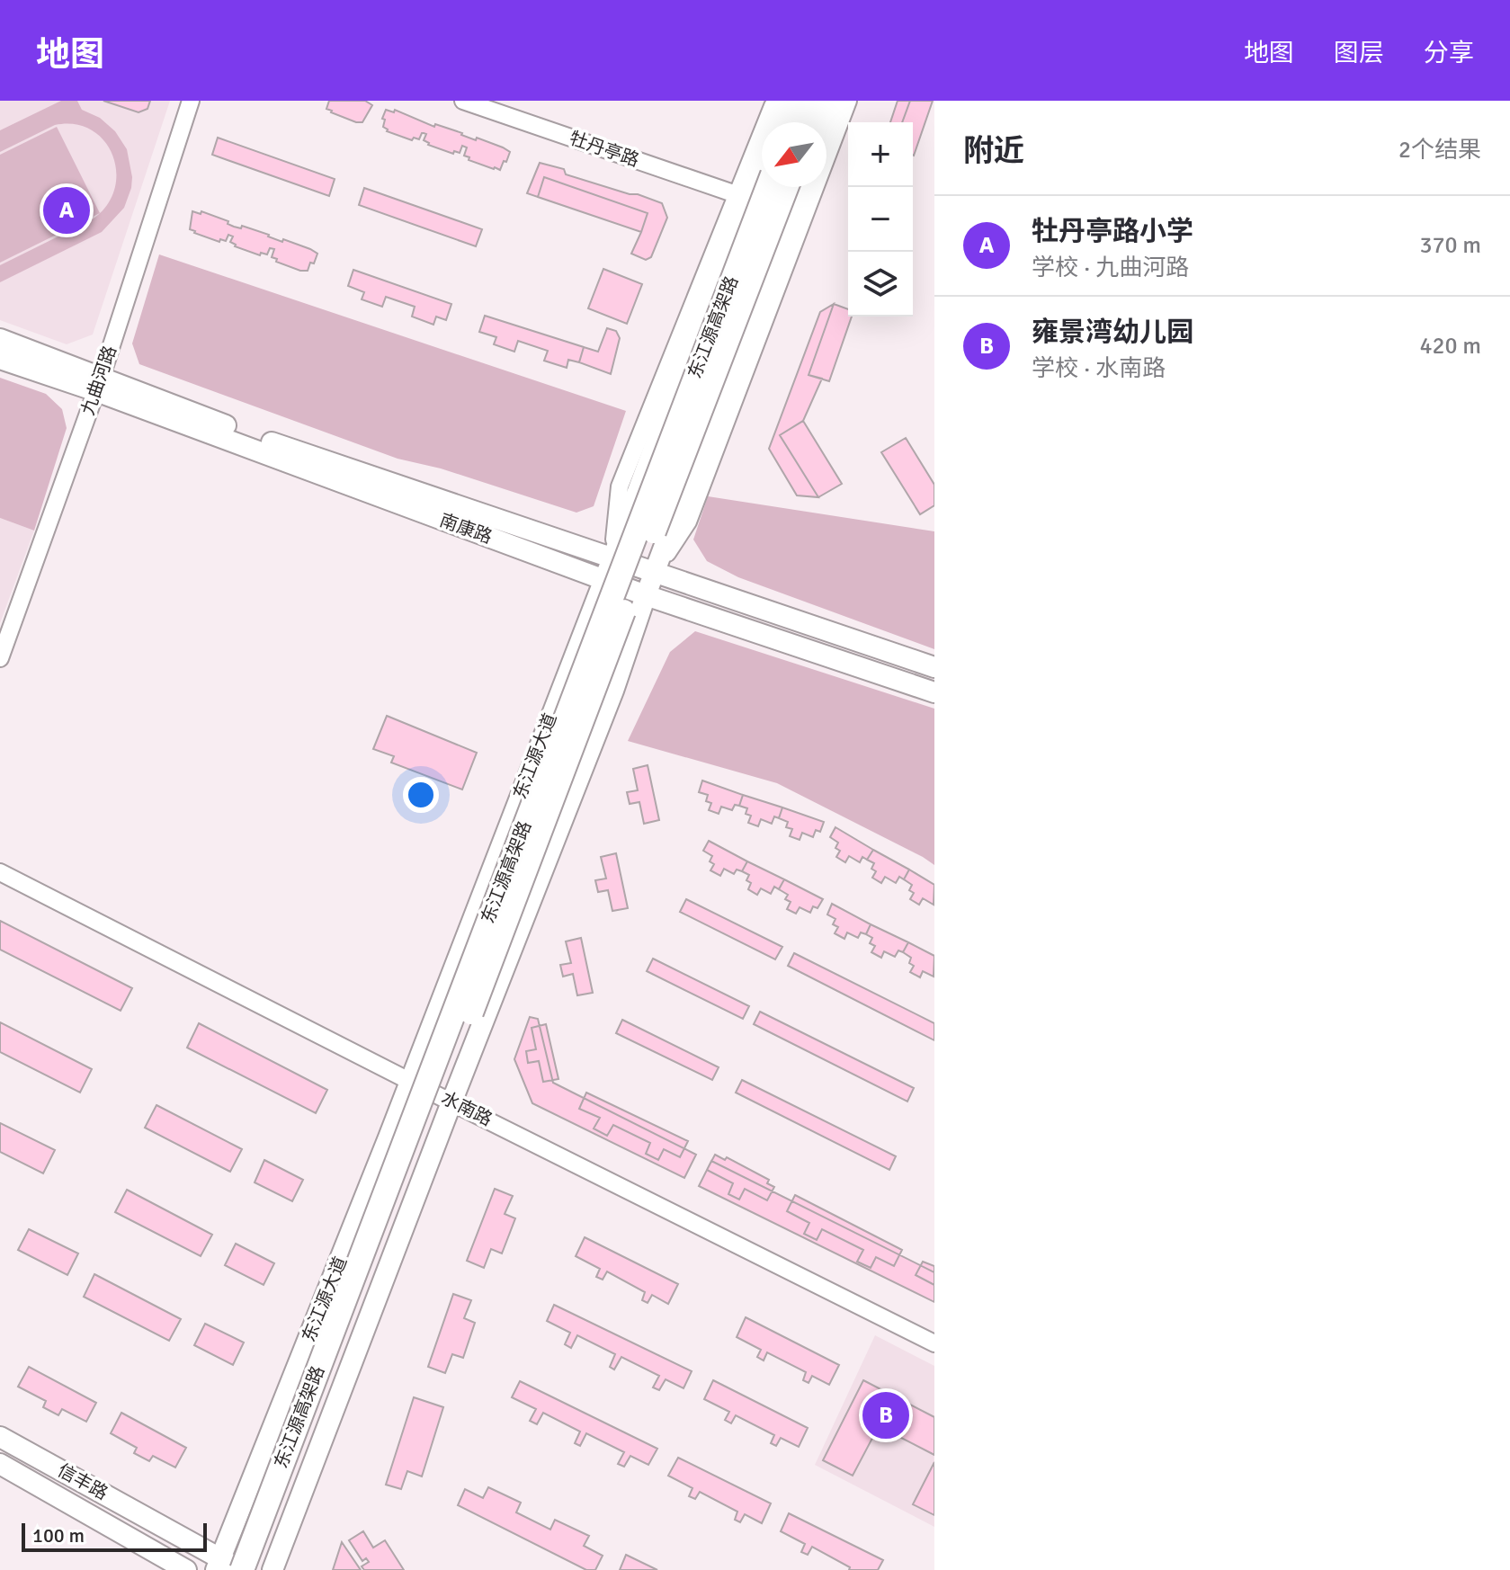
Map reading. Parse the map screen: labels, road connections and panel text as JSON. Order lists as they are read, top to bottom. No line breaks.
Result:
{"streets":{"highway":["东江源高架路"],"main road":["南康路","东江源大道","信丰路"],"street":["牡丹亭路","九曲河路","水南路"]},"crossings":[["牡丹亭路","东江源大道"],["东江源高架路","东江源大道"],["东江源高架路","信丰路"],["九曲河路","南康路"],["南康路","东江源大道"],["东江源大道","水南路"],["东江源大道","信丰路"]],"scale_bar":"100 m","north":"bottom left","page":{"header":"地图","nav":["地图","图层","分享"],"heading":["附近","2个结果"],"map_buttons":["+","−"],"pins":["A","B"],"list":[{"mark":"A","name":"牡丹亭路小学","note":"学校 · 九曲河路","value":"370 m"},{"mark":"B","name":"雍景湾幼儿园","note":"学校 · 水南路","value":"420 m"}],"scale":"100 m"}}
